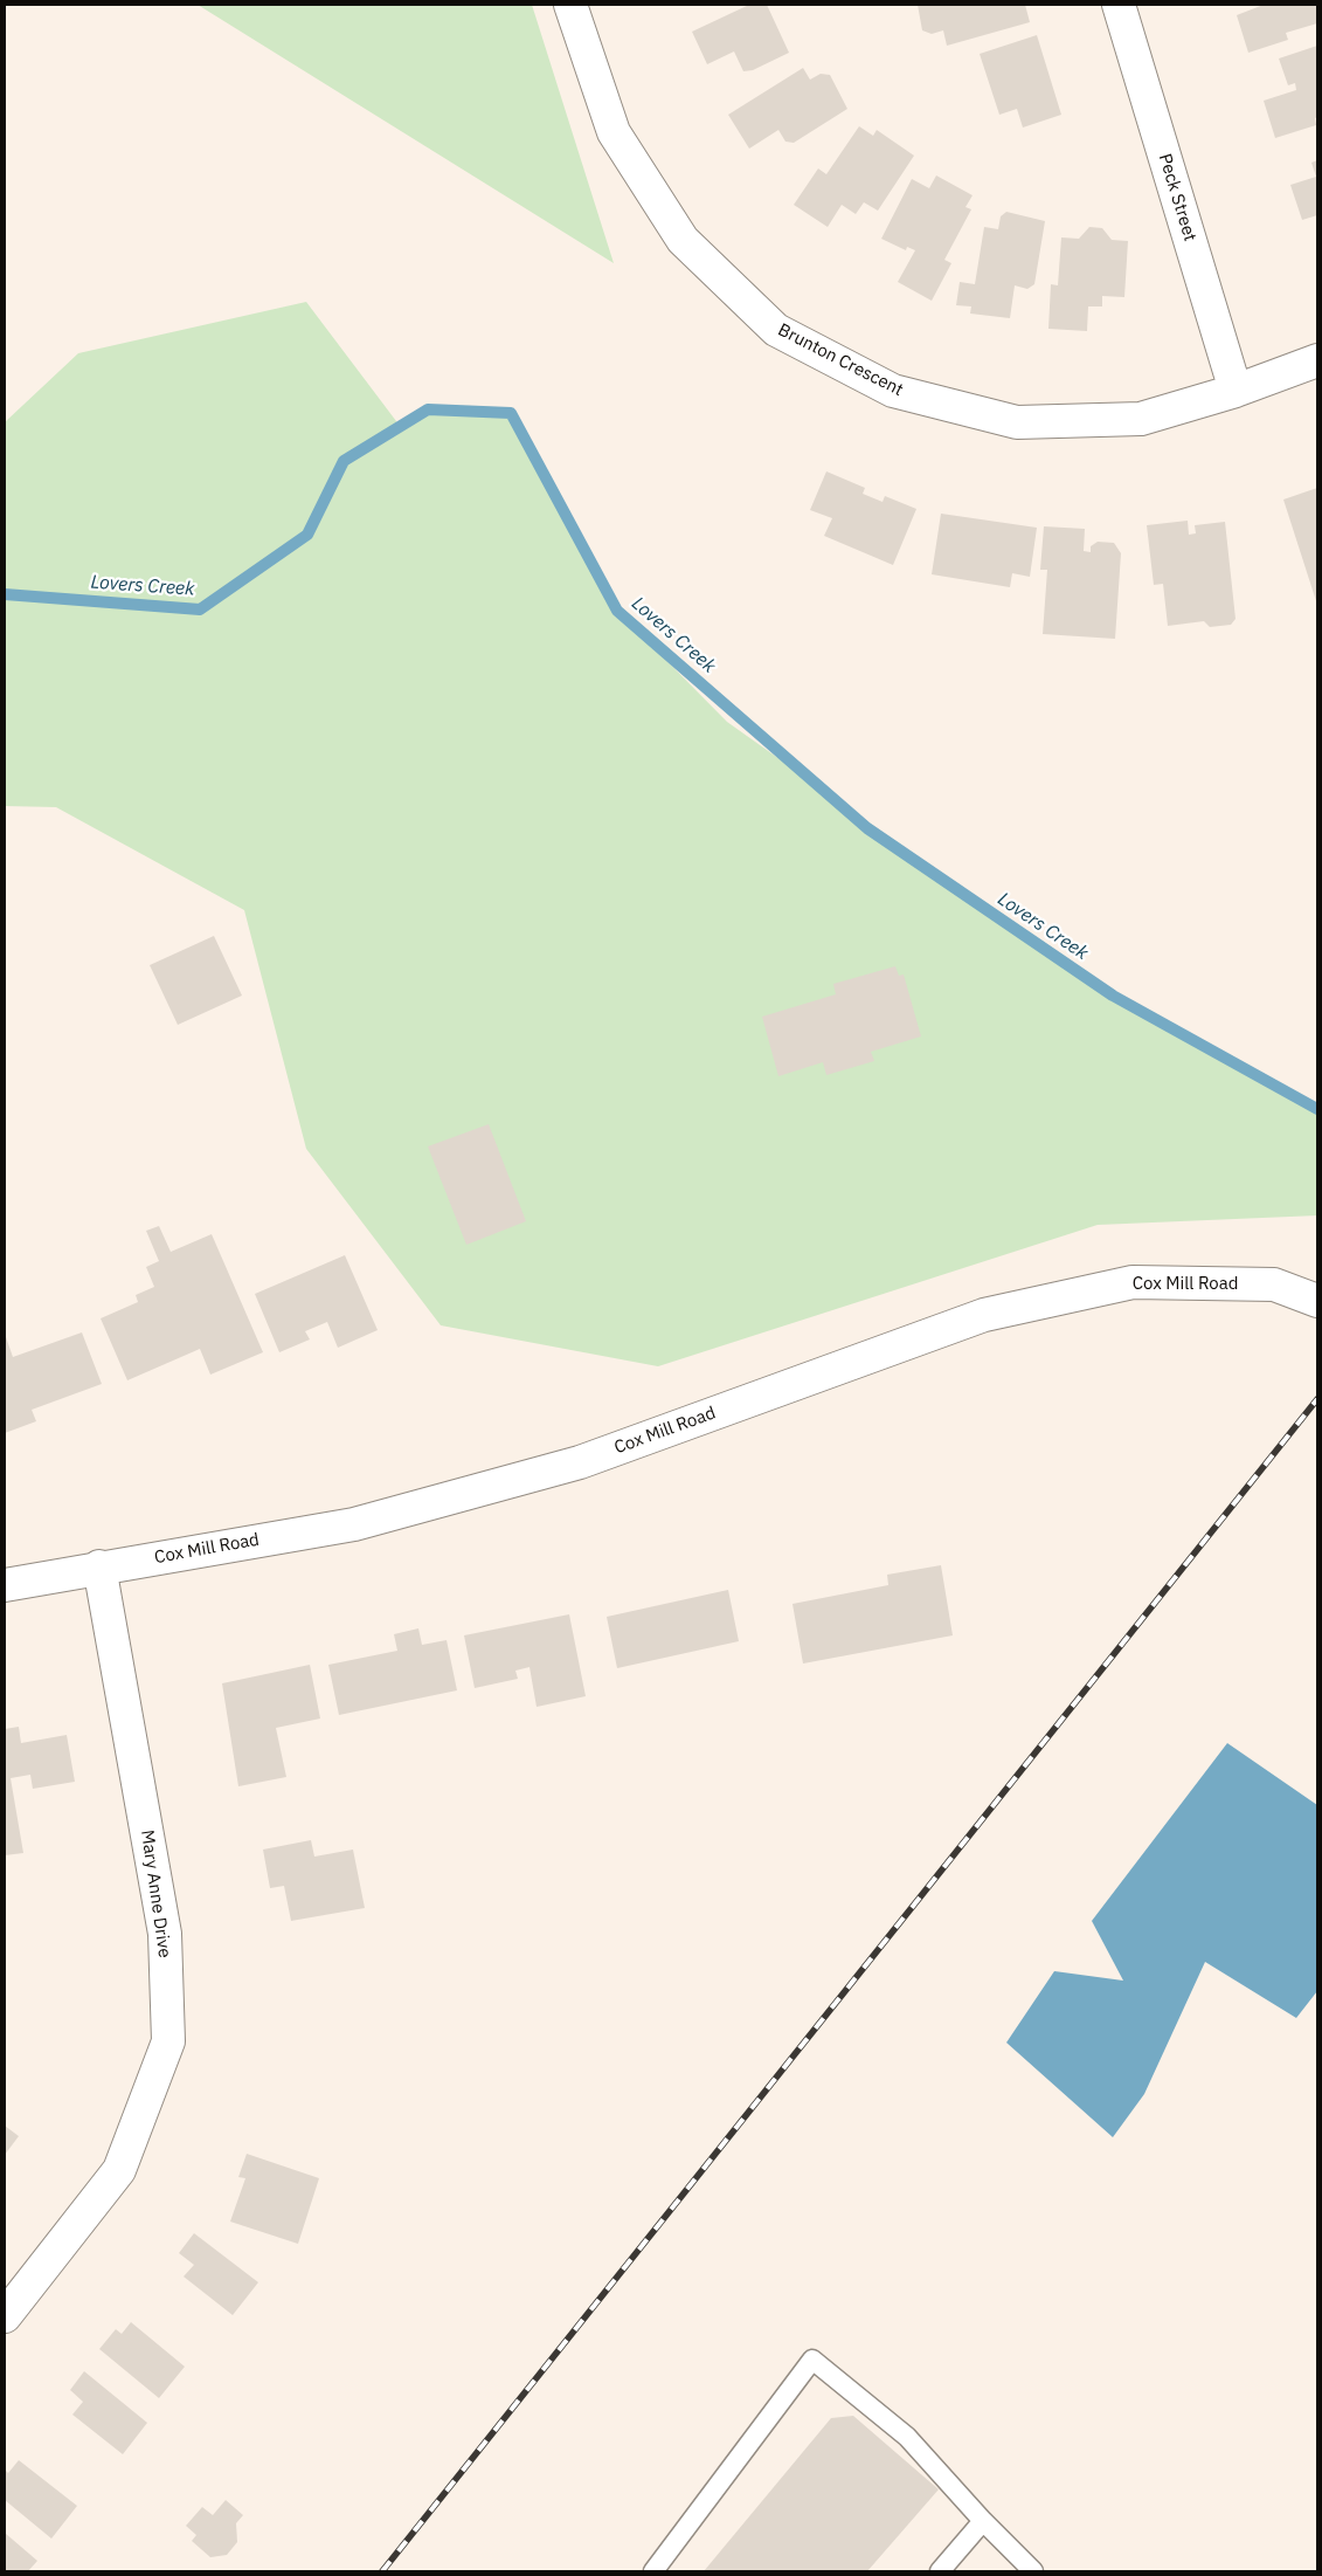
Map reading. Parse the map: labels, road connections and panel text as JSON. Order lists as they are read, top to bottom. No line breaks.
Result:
{"streets":{"street":["Peck Street","Brunton Crescent","Cox Mill Road","Mary Anne Drive"]},"crossings":[["Peck Street","Brunton Crescent"],["Cox Mill Road","Mary Anne Drive"]],"water":["Lovers Creek"]}
